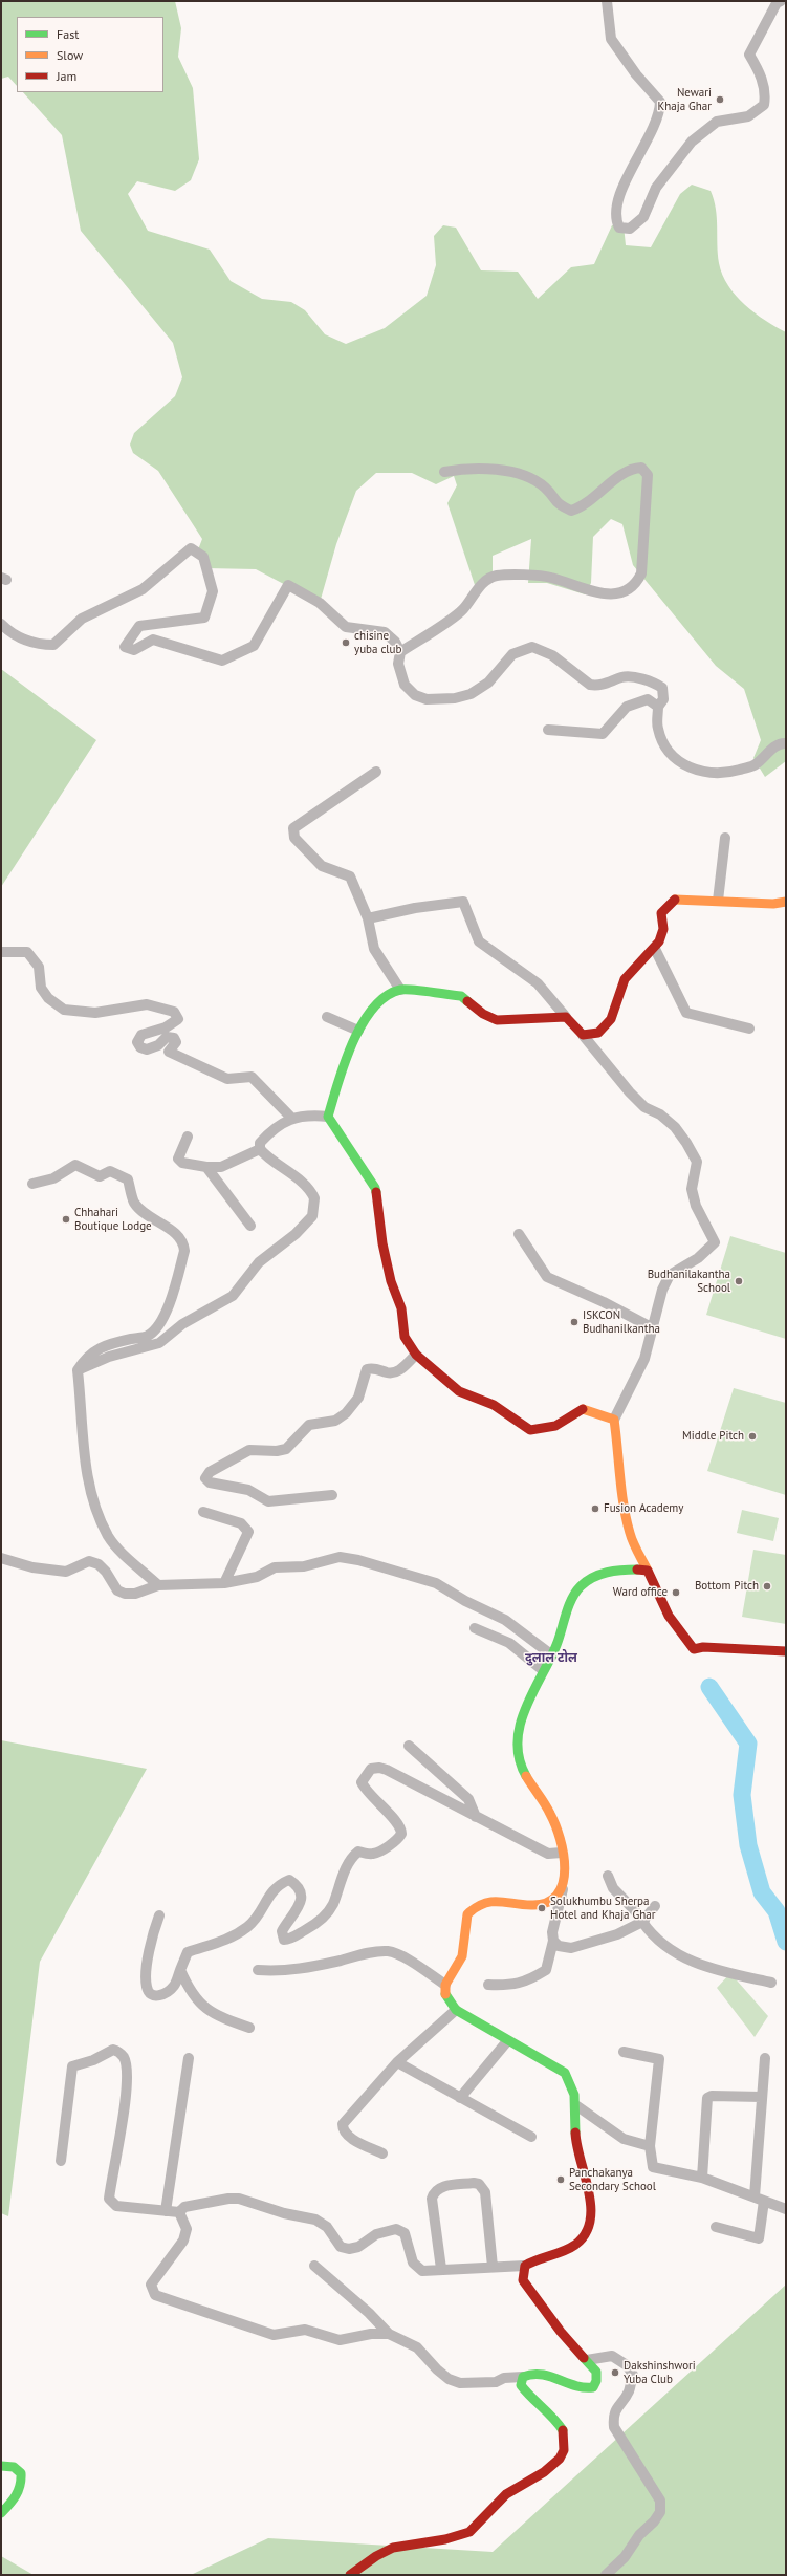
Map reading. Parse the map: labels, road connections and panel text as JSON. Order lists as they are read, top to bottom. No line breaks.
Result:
{"districts":["दुलाल टोल"],"places":["Newari Khaja Ghar","chisine yuba club","Chhahari Boutique Lodge","Budhanilakantha School","ISKCON Budhanilkantha","Middle Pitch","Fusion Academy","Bottom Pitch","Ward office","Solukhumbu Sherpa Hotel and Khaja Ghar","Panchakanya Secondary School","Dakshinshwori Yuba Club"],"legend":["Fast","Slow","Jam"]}
